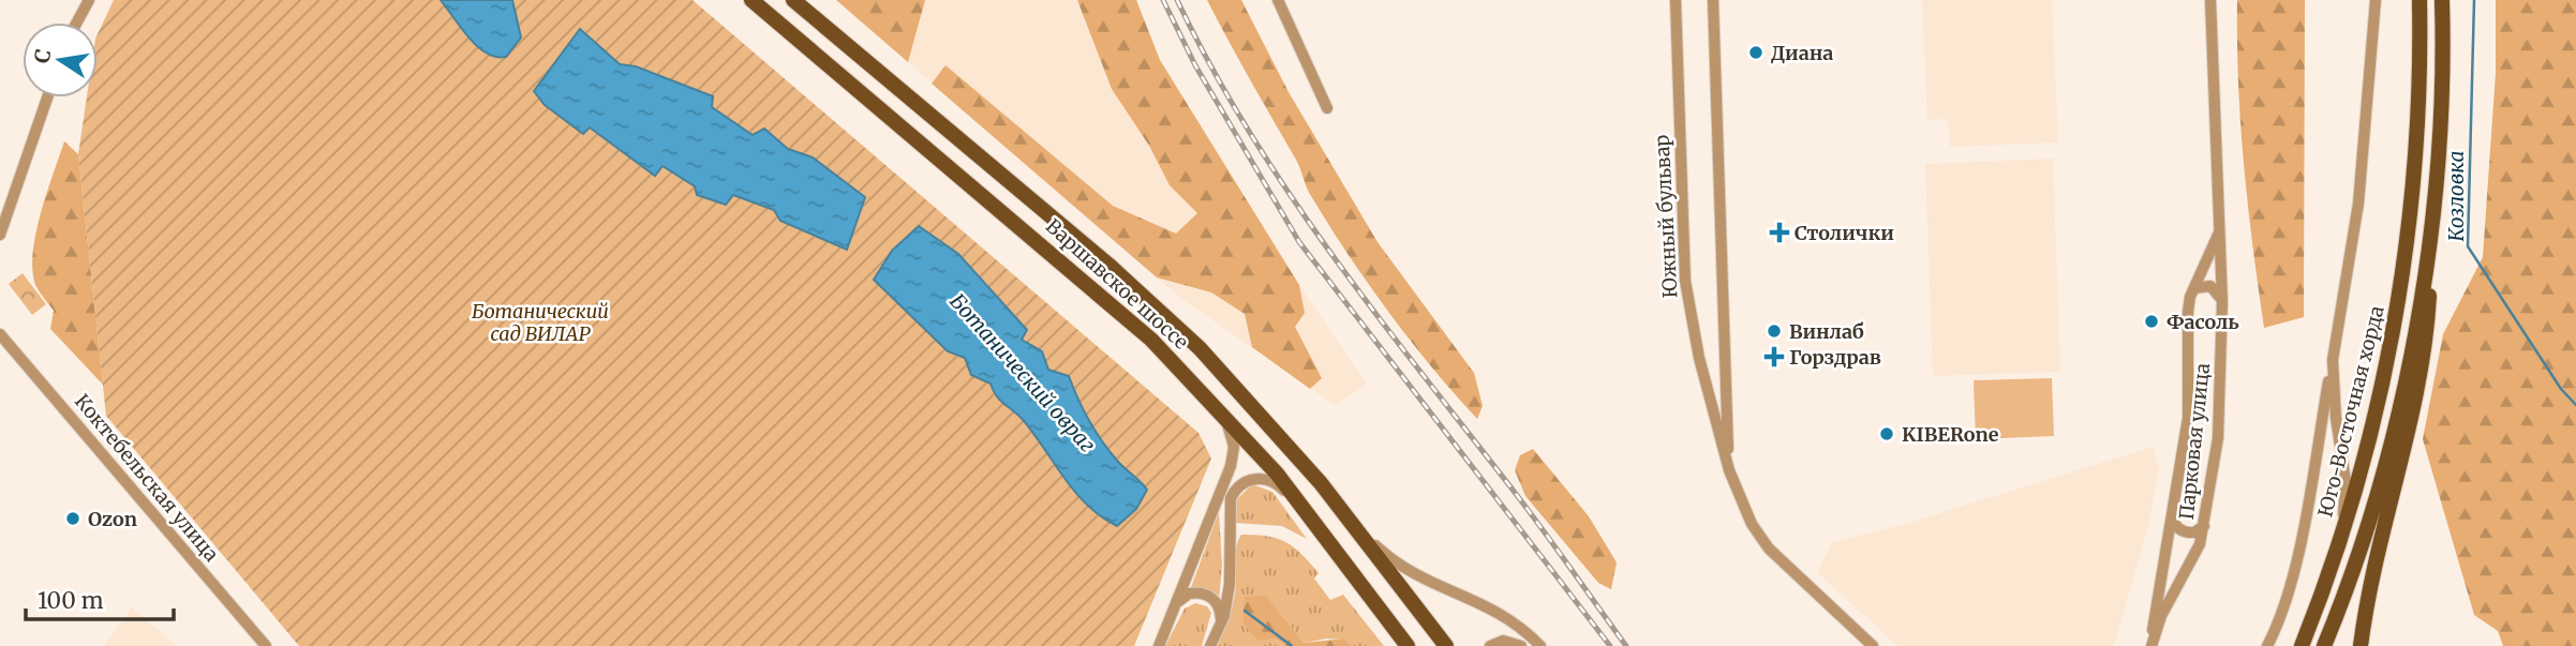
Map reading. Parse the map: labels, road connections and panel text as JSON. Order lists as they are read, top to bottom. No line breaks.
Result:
{"streets":{"main road":["Варшавское шоссе","Юго-Восточная хорда"],"street":["Южный бульвар","Парковая улица","Коктебельская улица"]},"water":["Козловка","Ботанический овраг"],"parks":["Ботанический сад ВИЛАР"],"places":{"other":["Диана","Фасоль","Винлаб","KIBERone","Ozon"],"health":["Столички","Горздрав"]},"scale_bar":"100 m","north":"left"}
